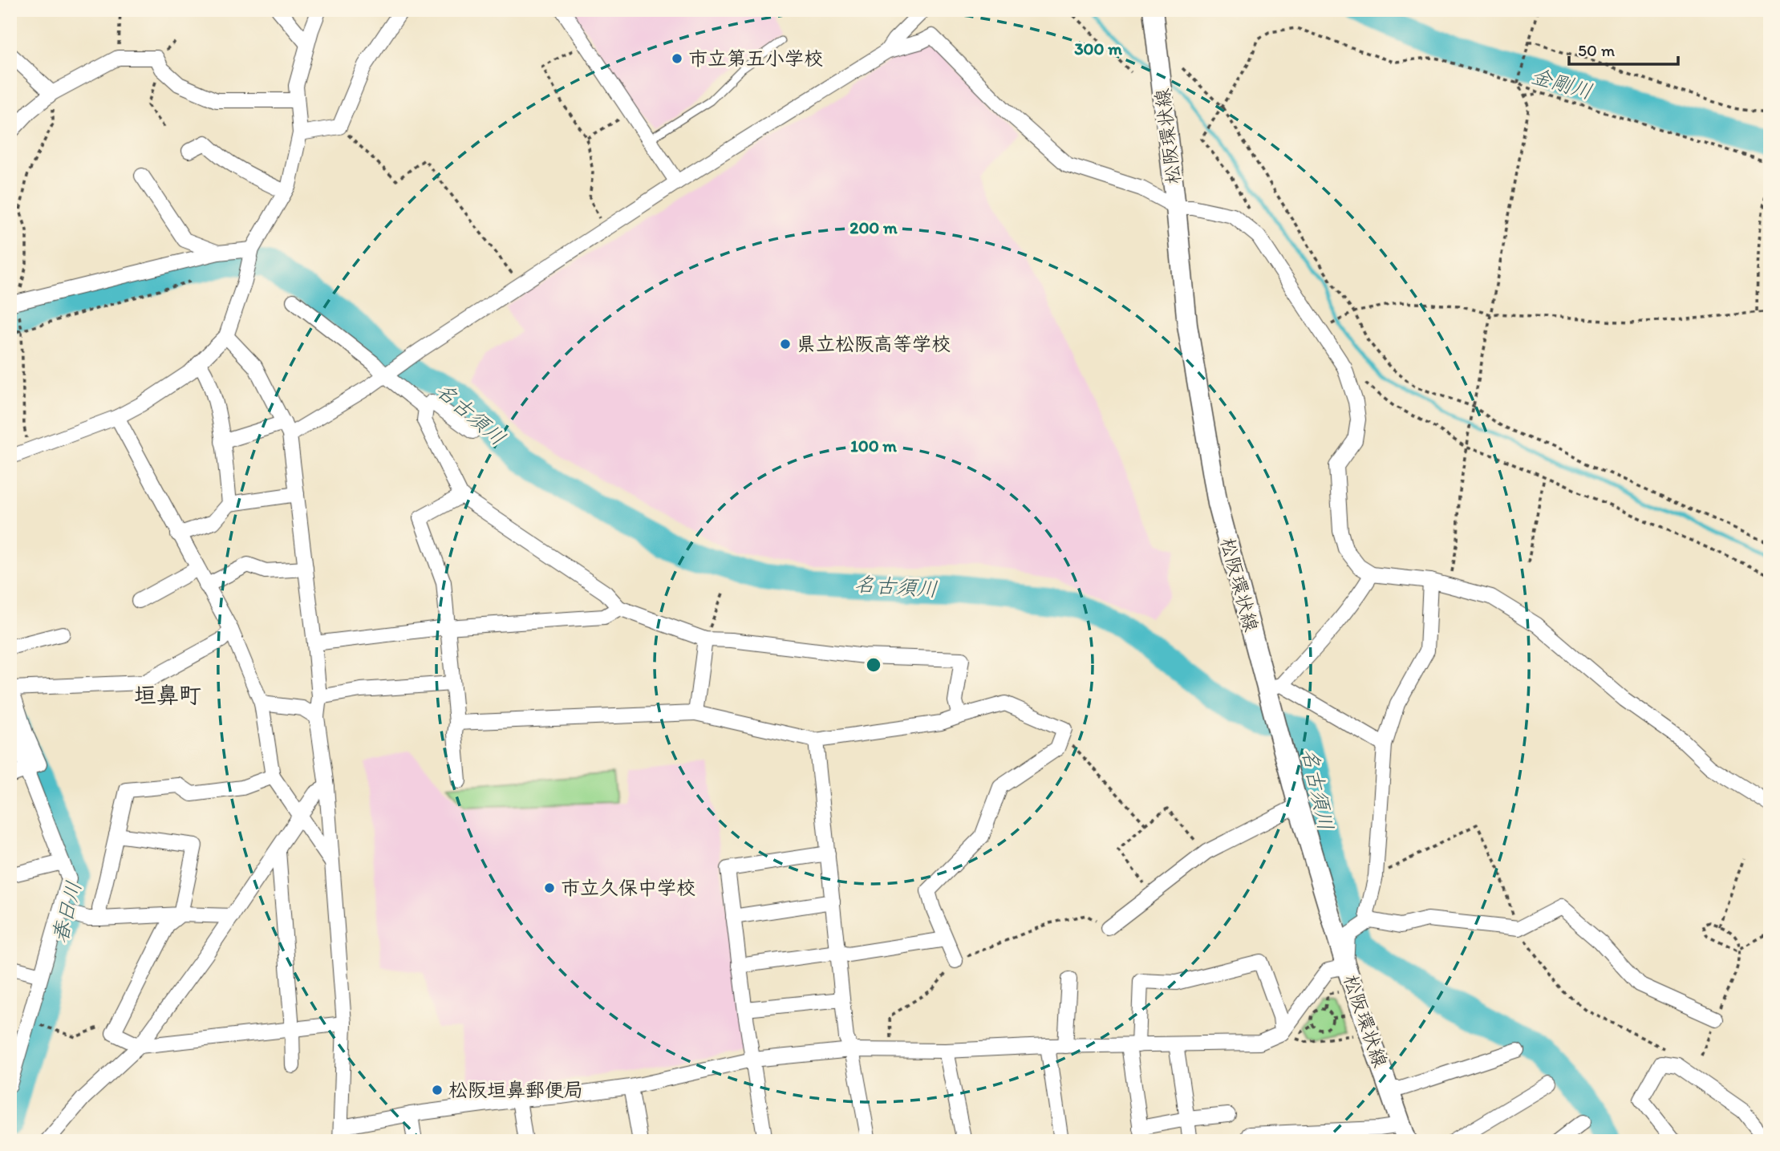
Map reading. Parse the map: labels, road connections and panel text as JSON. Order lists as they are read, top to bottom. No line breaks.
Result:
{"streets":{"main road":["松阪環状線"]},"districts":["垣鼻町"],"water":["金剛川","名古須川","春日川"],"places":["市立第五小学校","県立松阪高等学校","市立久保中学校","松阪垣鼻郵便局"],"scale_bar":"50 m","rings":["300 m","200 m","100 m"]}
